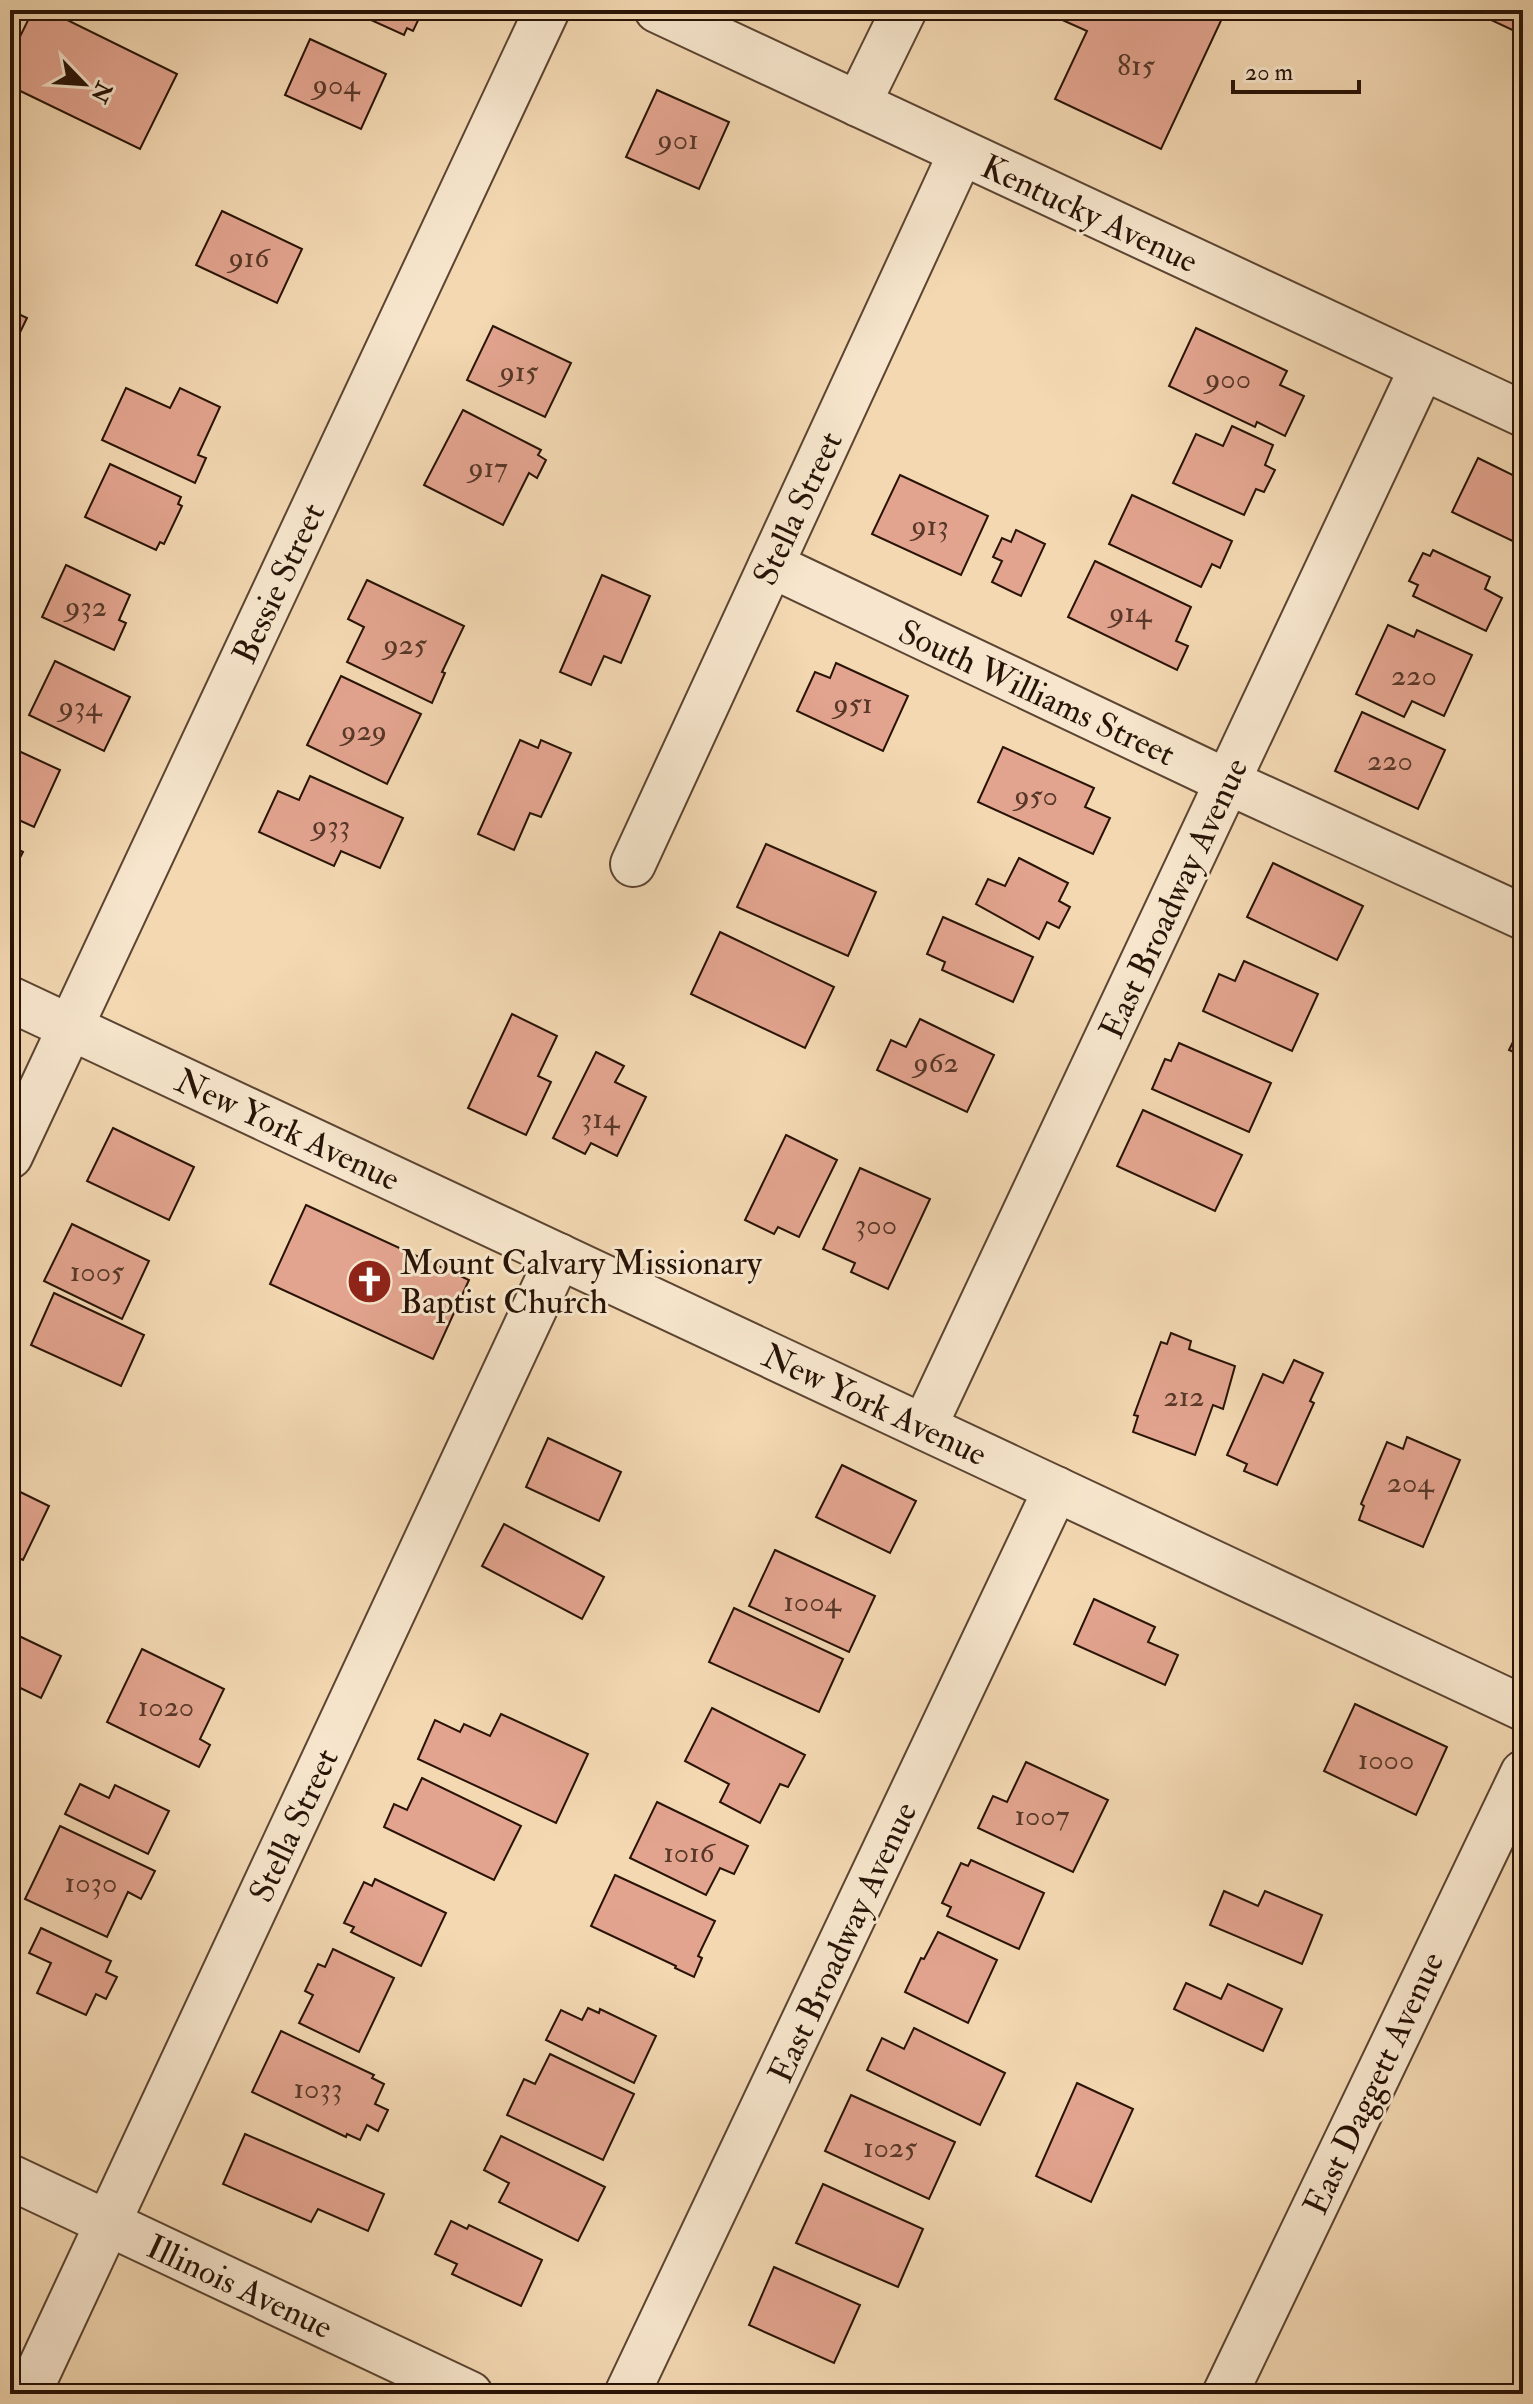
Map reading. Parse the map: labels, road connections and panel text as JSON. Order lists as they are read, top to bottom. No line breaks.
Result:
{"streets":{"street":["Kentucky Avenue","Stella Street","Bessie Street","South Williams Street","East Broadway Avenue","New York Avenue","East Daggett Avenue","Illinois Avenue"]},"crossings":[["Kentucky Avenue","Stella Street"],["Kentucky Avenue","East Broadway Avenue"],["Stella Street","South Williams Street"],["Stella Street","New York Avenue"],["Stella Street","Illinois Avenue"],["Bessie Street","New York Avenue"],["South Williams Street","East Broadway Avenue"],["East Broadway Avenue","New York Avenue"]],"places":{"church":["Mount Calvary Missionary Baptist Church"]},"house_numbers":["815","904","901","916","915","900","917","913","932","914","925","220","951","934","929","220","950","933","962","314","300","1005","212","204","1004","1020","1000","1007","1016","1030","1033","1025"],"scale_bar":"20 m","north":"bottom right"}
